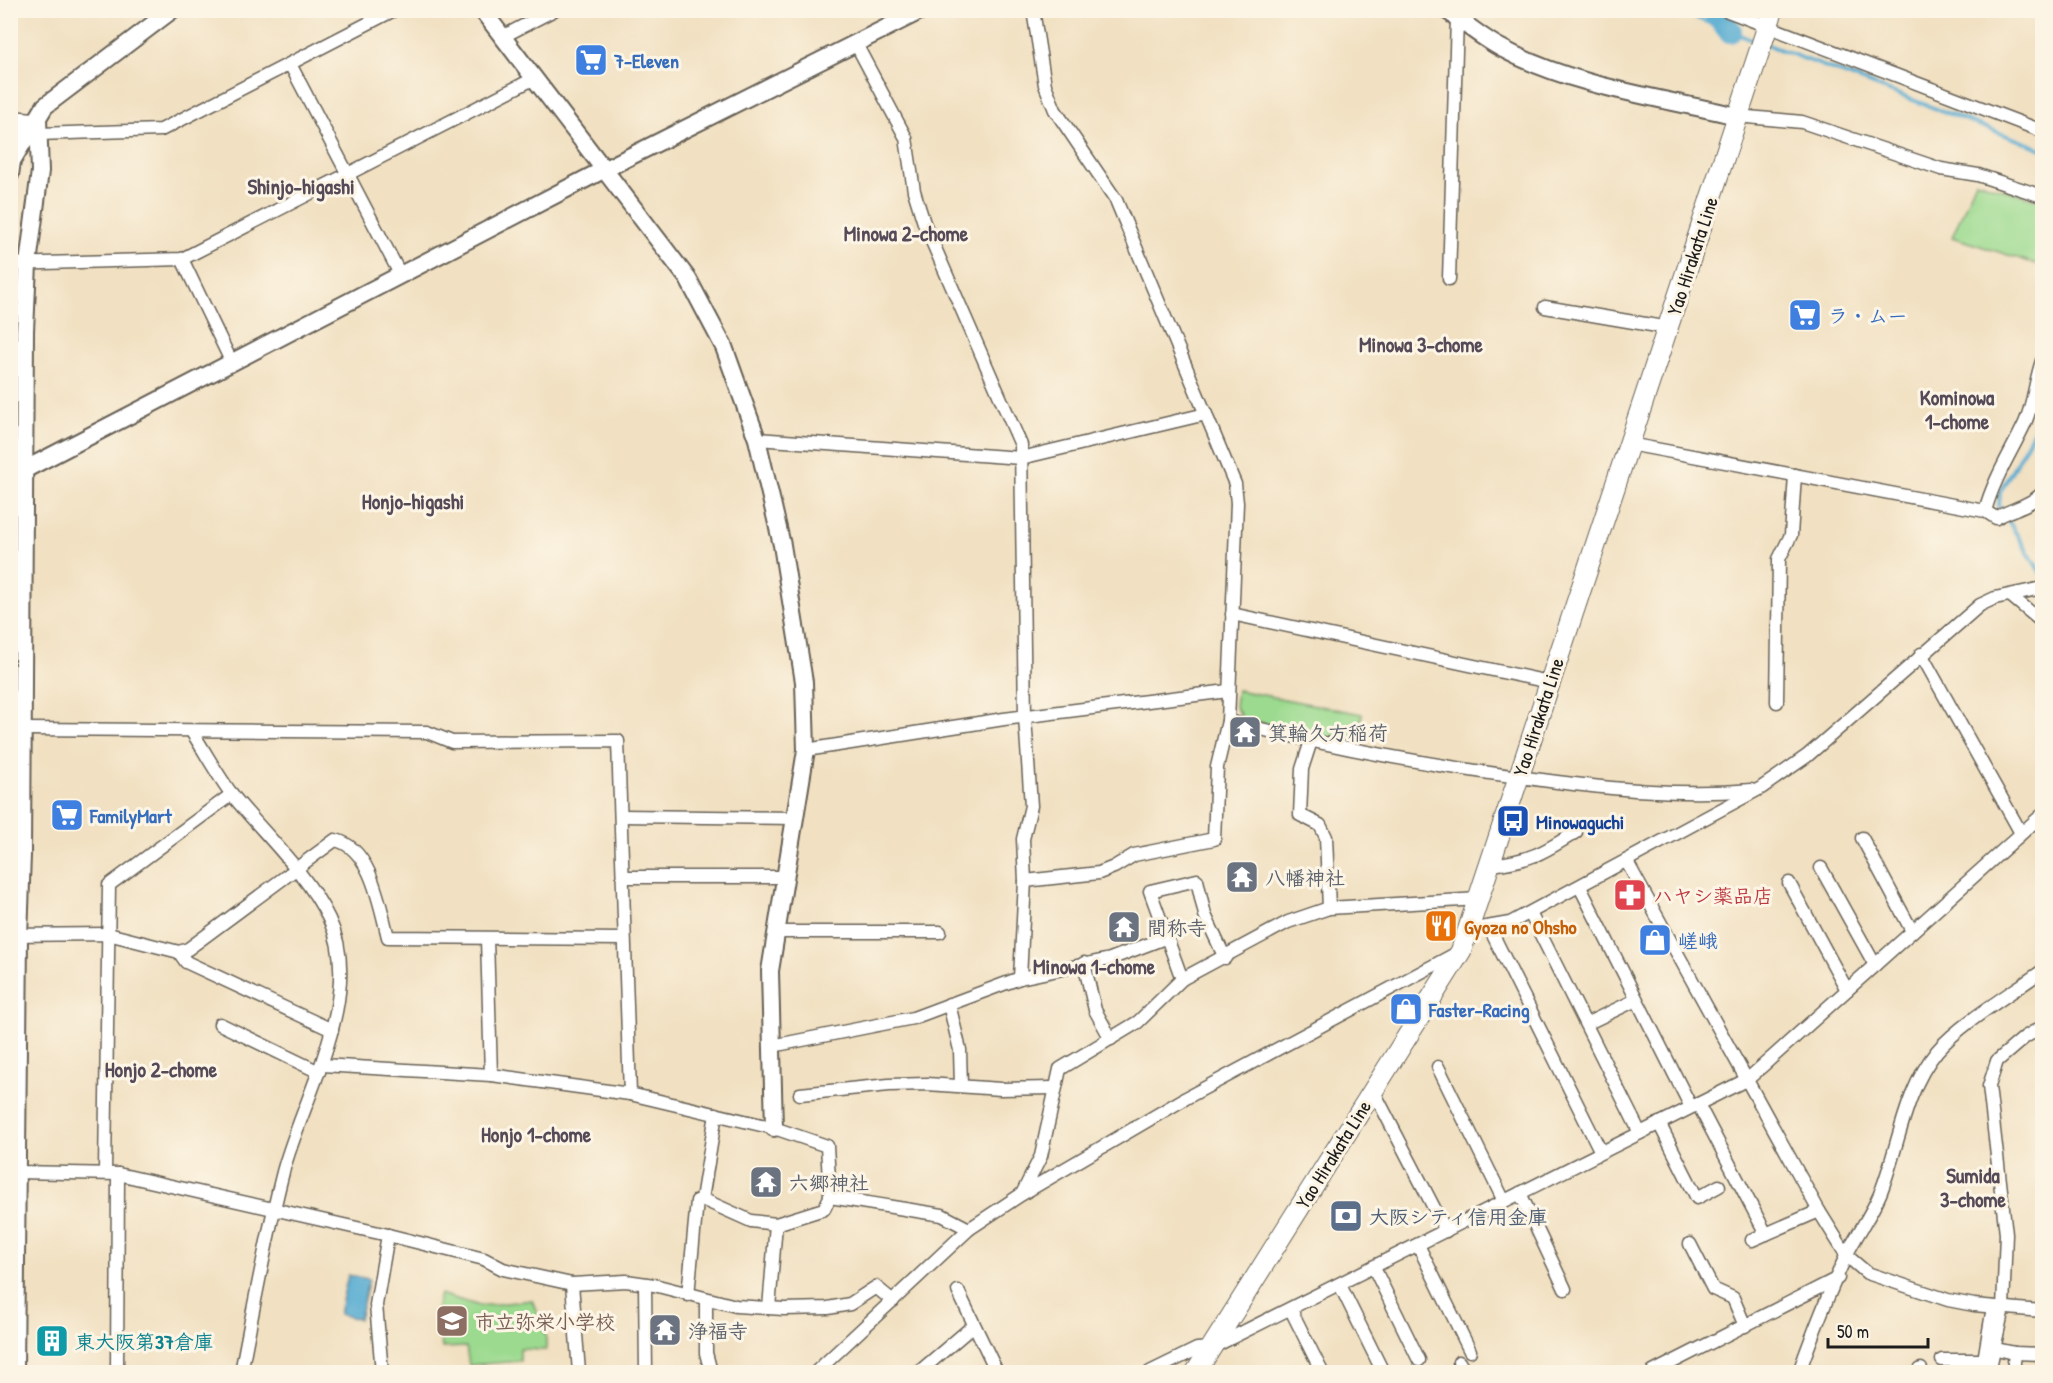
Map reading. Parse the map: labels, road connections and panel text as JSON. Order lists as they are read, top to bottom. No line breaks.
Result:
{"streets":{"main road":["Yao Hirakata Line"]},"districts":["Shinjo-higashi","Minowa 2-chome","Minowa 3-chome","Kominowa 1-chome","Honjo-higashi","Minowa 1-chome","Honjo 2-chome","Honjo 1-chome","Sumida 3-chome"],"places":{"supermarket":["7-Eleven","ラ・ムー","FamilyMart"],"temple":["箕輪久方稲荷","八幡神社","間称寺","六郷神社","浄福寺"],"bus stop":["Minowaguchi"],"pharmacy":["ハヤシ薬品店"],"restaurant":["Gyoza no Ohsho"],"shop":["嵯峨","Faster-Racing"],"bank":["大阪シティ信用金庫"],"school or university":["市立弥栄小学校"],"building":["東大阪第37倉庫"]},"scale_bar":"50 m"}
